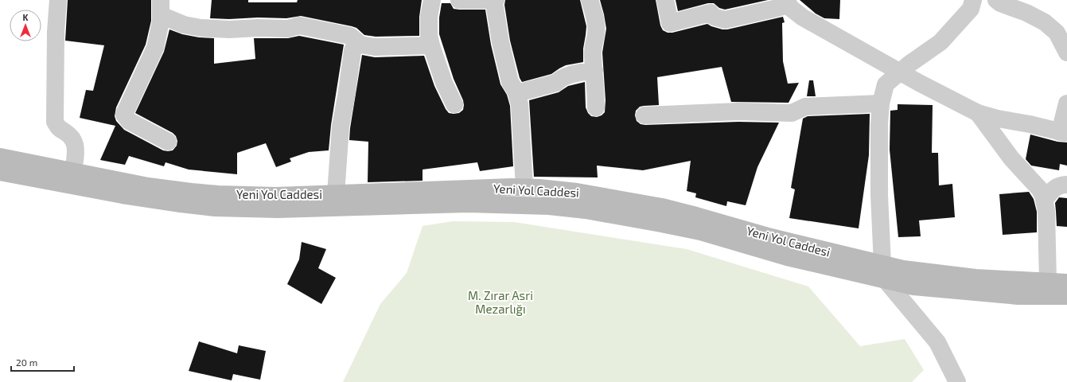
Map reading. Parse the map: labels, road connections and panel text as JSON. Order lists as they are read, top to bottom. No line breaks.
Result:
{"streets":{"main road":["Yeni Yol Caddesi"]},"parks":["M. Zırar Asri Mezarlığı"],"scale_bar":"20 m","north":"top"}
